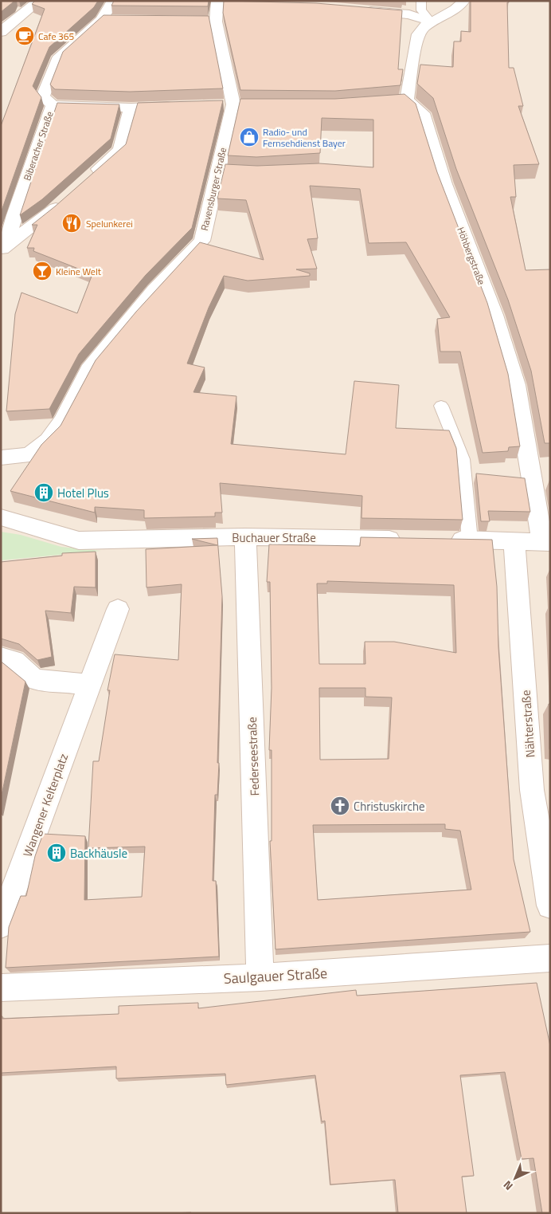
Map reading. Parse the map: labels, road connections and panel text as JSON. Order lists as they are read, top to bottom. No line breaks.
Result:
{"streets":{"street":["Biberacher Straße","Ravensburger Straße","Höhbergstraße","Buchauer Straße","Nähterstraße","Federseestraße","Wangener Kelterplatz","Saulgauer Straße"]},"crossings":[["Buchauer Straße","Federseestraße"],["Federseestraße","Saulgauer Straße"]],"places":{"cafe":["Cafe 365"],"shop":["Radio- und Fernsehdienst Bayer"],"restaurant":["Spelunkerei"],"bar":["Kleine Welt"],"building":["Hotel Plus","Backhäusle"],"church":["Christuskirche"]},"north":"bottom left"}
